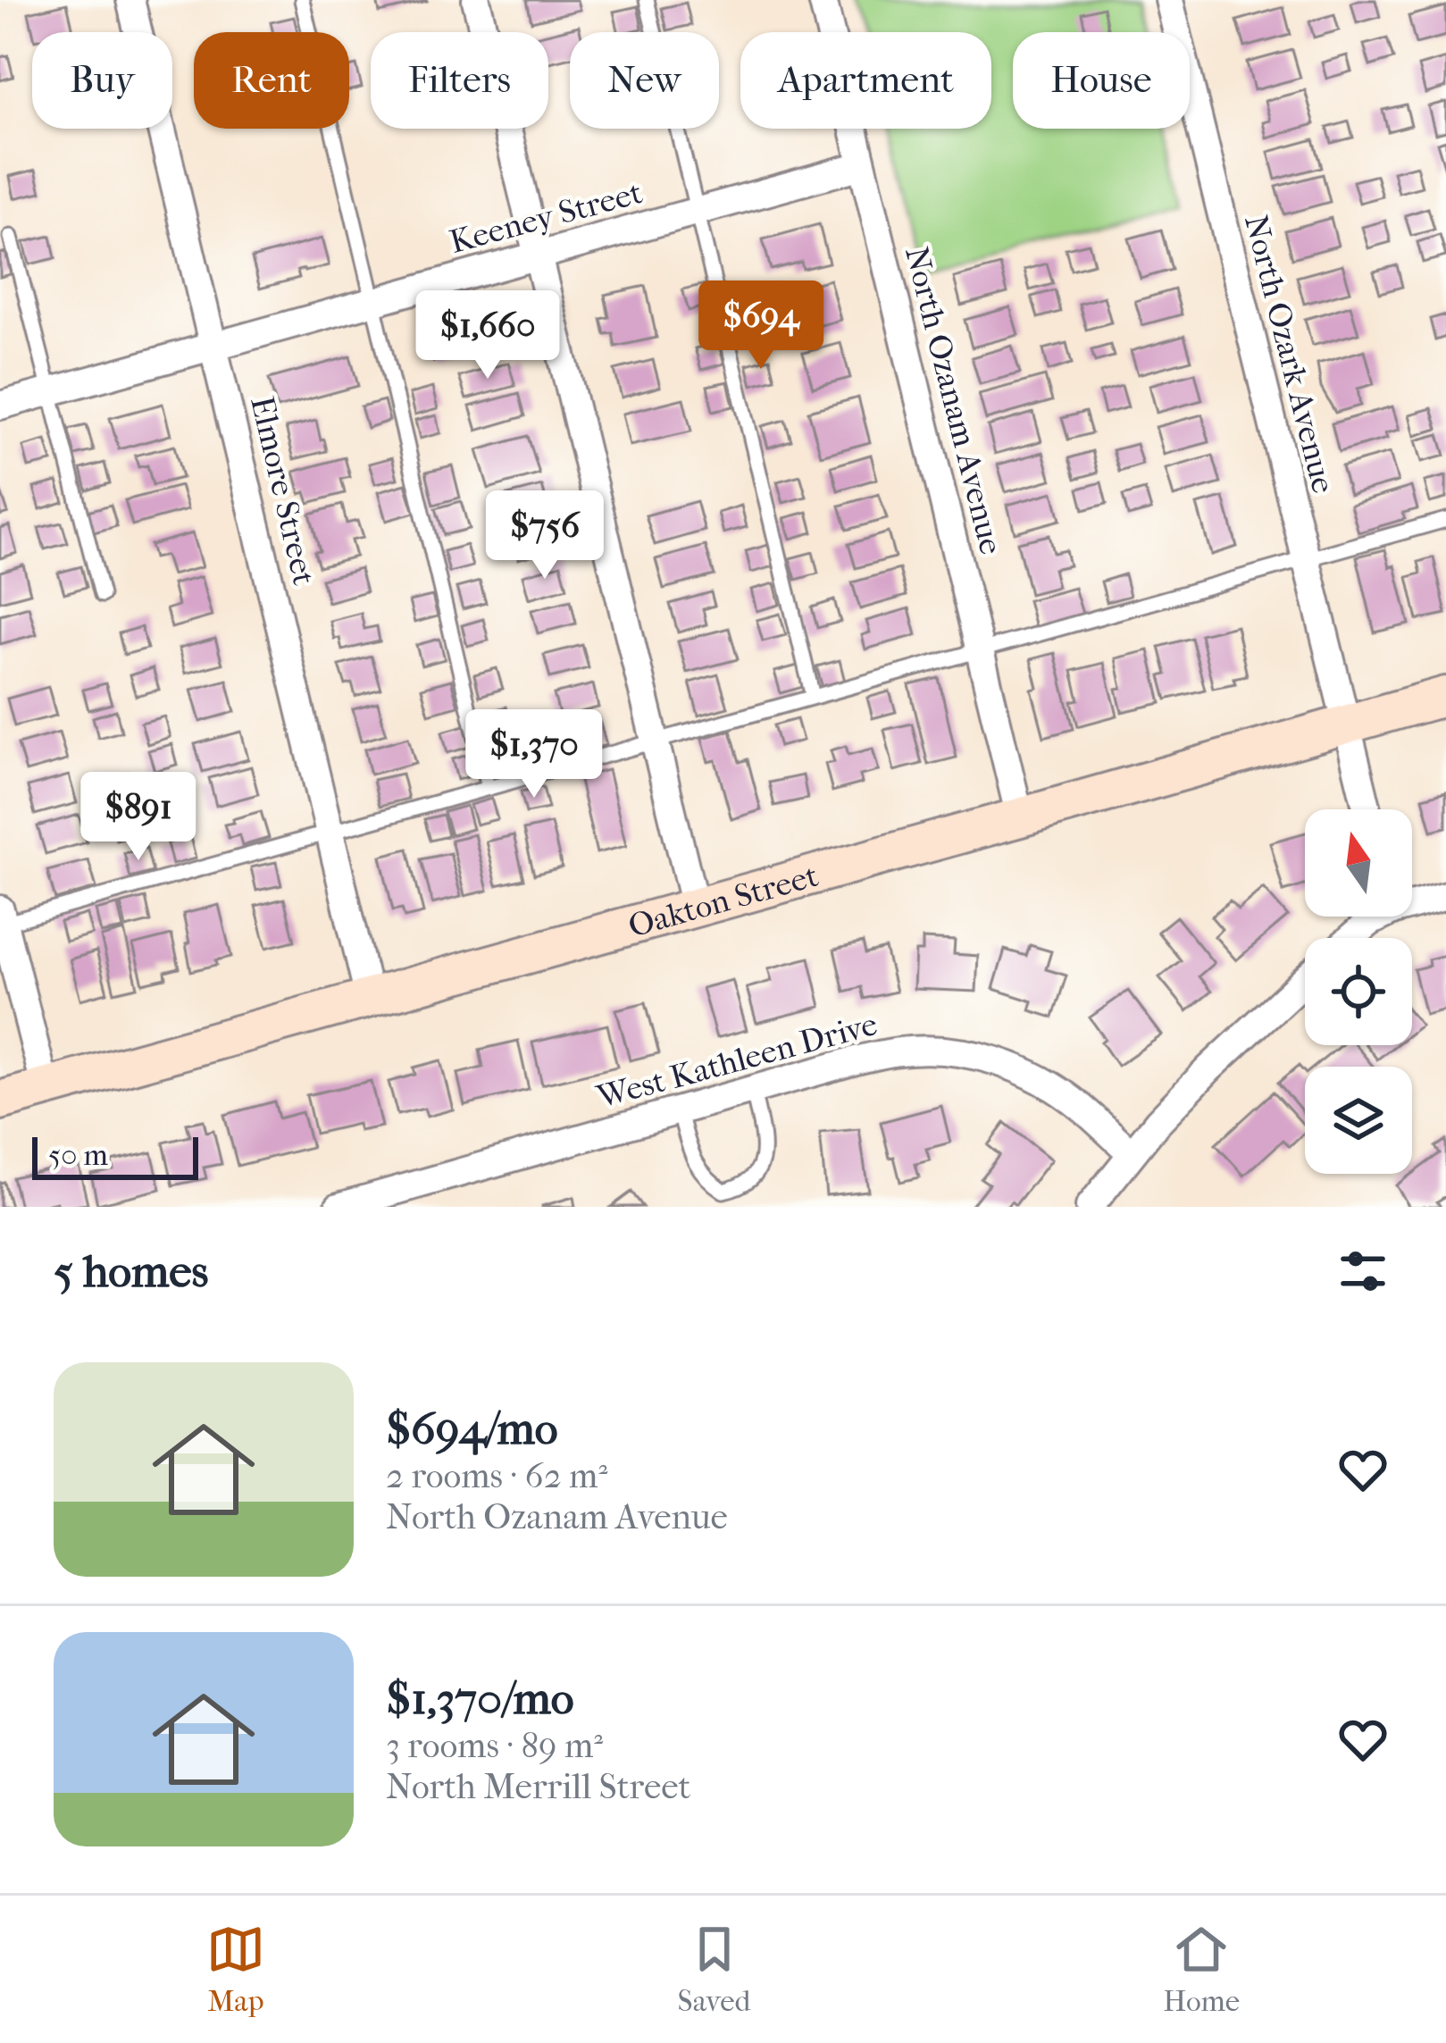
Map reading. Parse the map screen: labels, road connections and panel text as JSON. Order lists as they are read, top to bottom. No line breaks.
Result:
{"streets":{"main road":["Oakton Street"],"street":["Keeney Street","North Ozark Avenue","North Ozanam Avenue","Elmore Street","West Kathleen Drive"]},"crossings":[["Keeney Street","North Ozanam Avenue"],["Keeney Street","Elmore Street"],["North Ozark Avenue","Oakton Street"],["North Ozanam Avenue","Oakton Street"],["Elmore Street","Oakton Street"]],"scale_bar":"50 m","north":"top","page":{"chip":["Buy","Rent","Filters","New","Apartment","House"],"price":["$694","$1,660","$756","$1,370","$891"],"scale":"50 m","heading":"5 homes","list":[{"name":"$694/mo","note":"2 rooms · 62 m² · North Ozanam Avenue"},{"name":"$1,370/mo","note":"3 rooms · 89 m² · North Merrill Street"}],"tabs":["Map","Saved","Home"]}}
